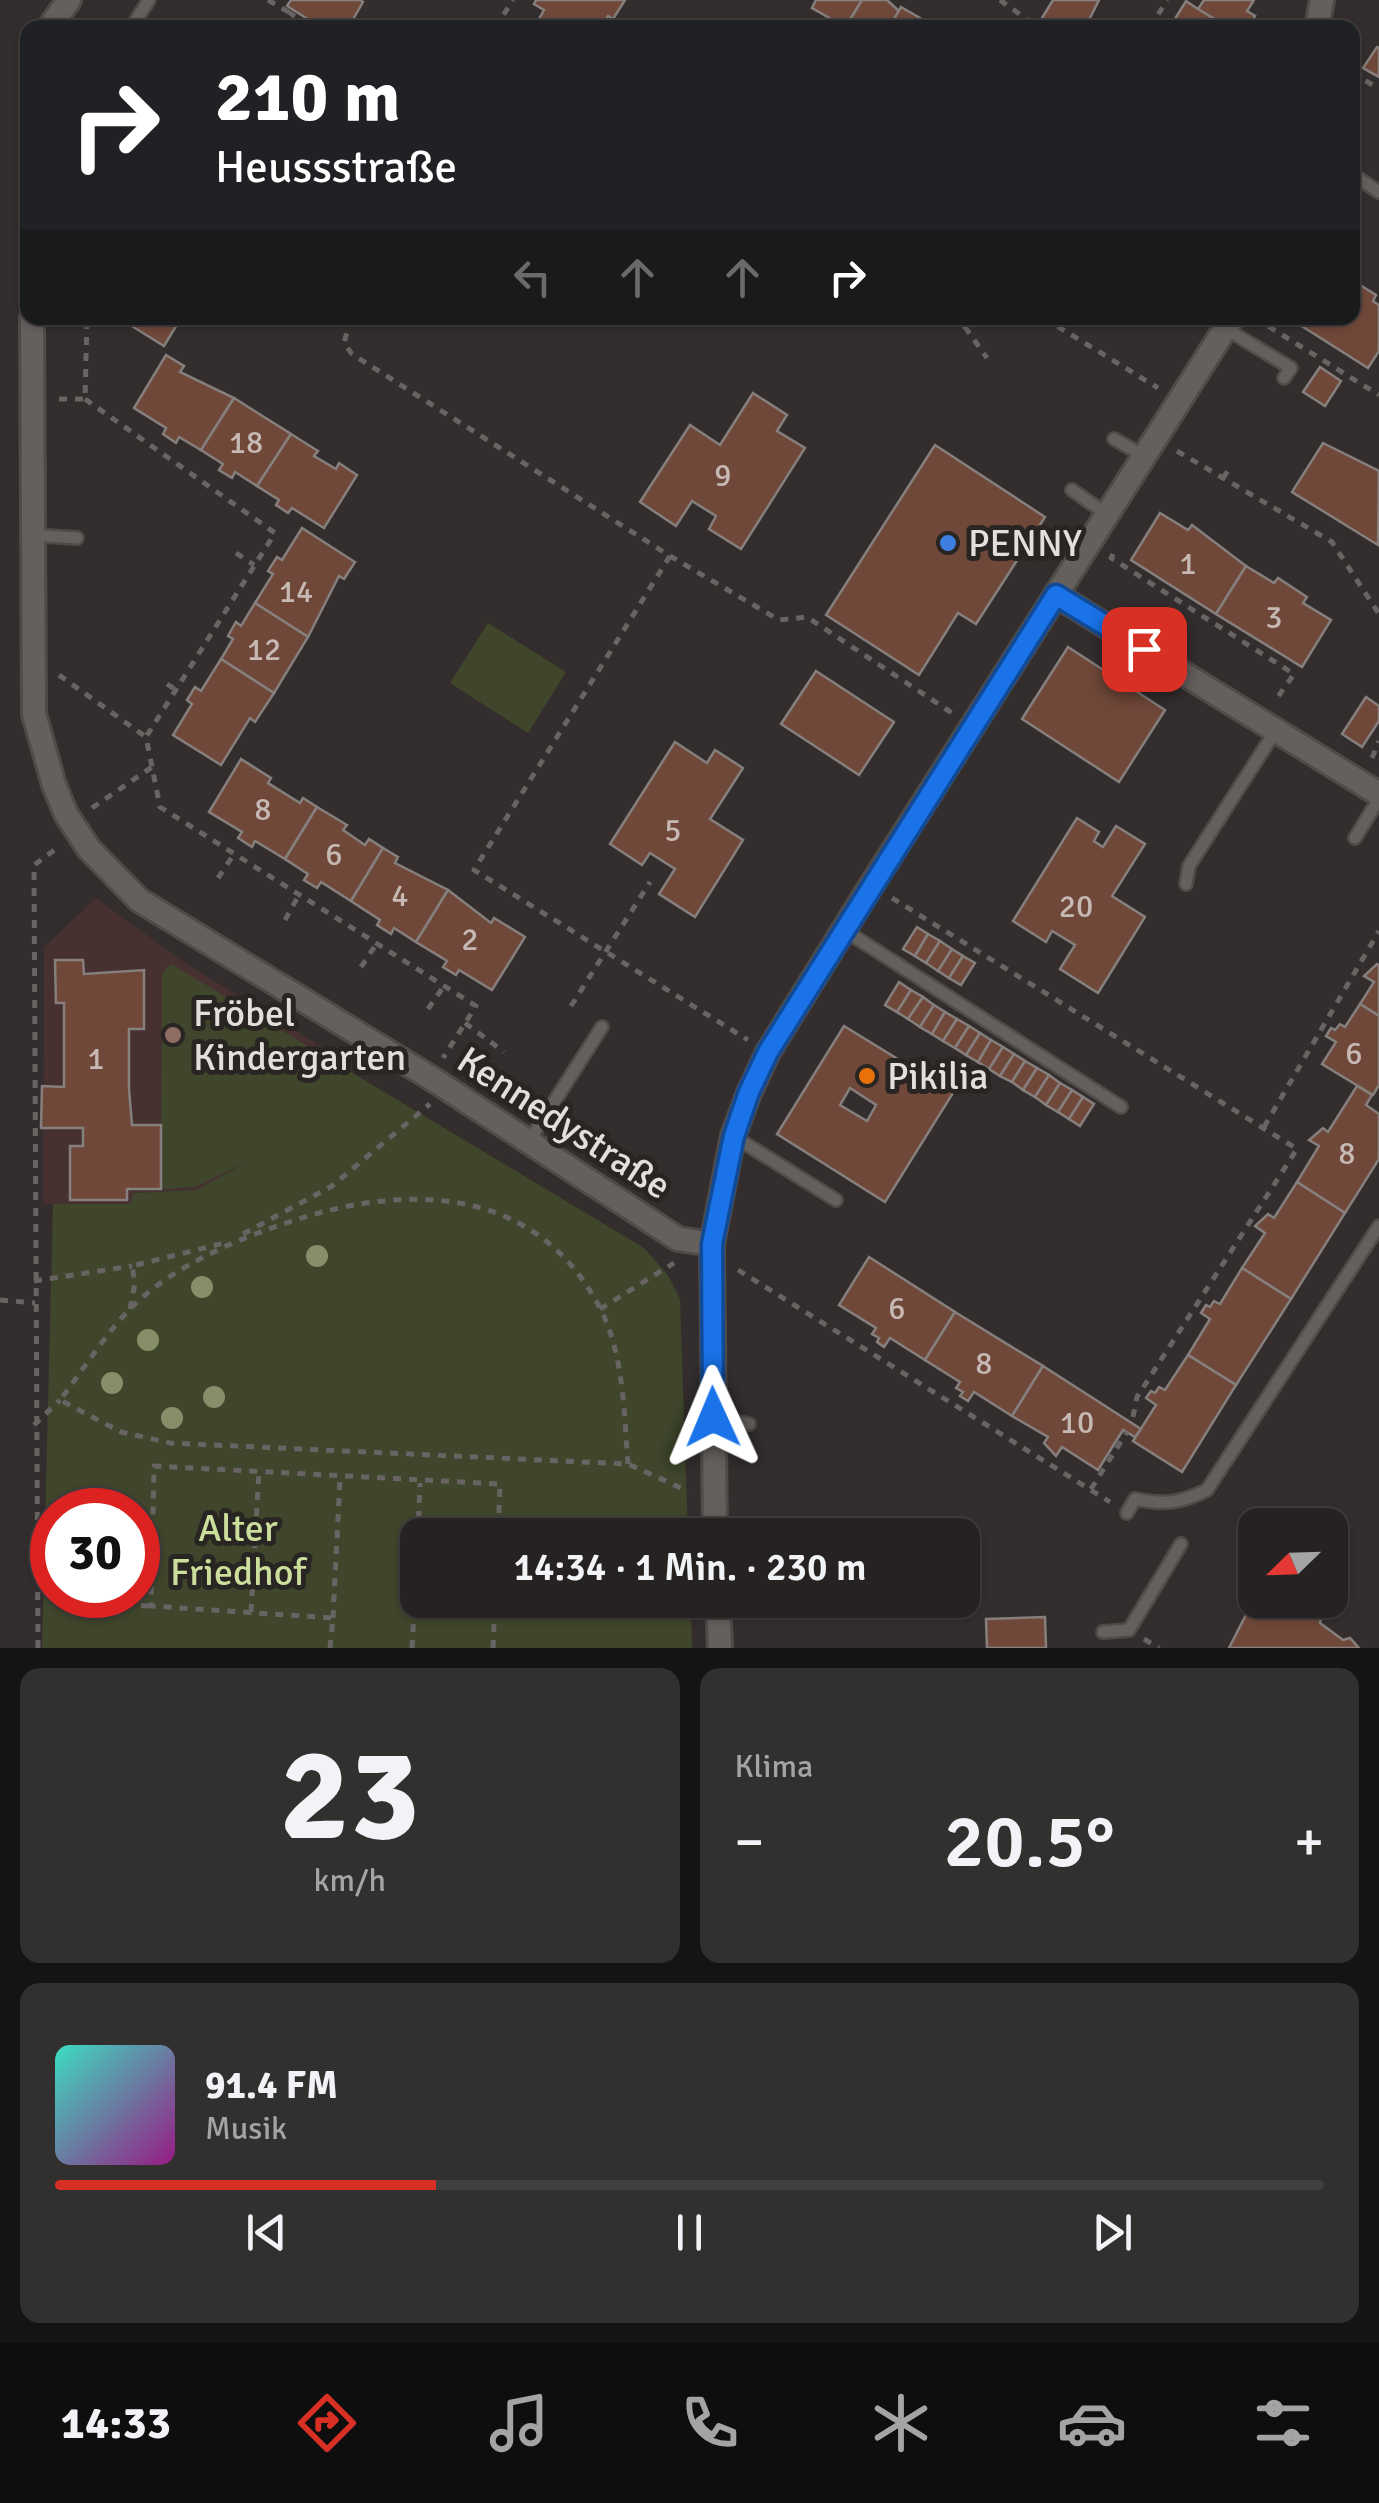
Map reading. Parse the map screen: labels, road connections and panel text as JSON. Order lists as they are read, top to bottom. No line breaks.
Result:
{"streets":{"street":["Kennedystraße"]},"parks":["Alter Friedhof"],"places":["PENNY","Fröbel Kindergarten","Pikilia"],"house_numbers":["18","9","1","14","3","12","8","5","6","4","20","2","6","1","8","6","8","10"],"north":"bottom left","page":{"turn":["210 m","Heussstraße"],"limit":"30","trip":"14:34 · 1 Min. · 230 m","tile":[["23","km/h"],"Klima"],"heat":["−","20.5°","+"],"song":["91.4 FM","Musik"],"tabs":"14:33"}}
